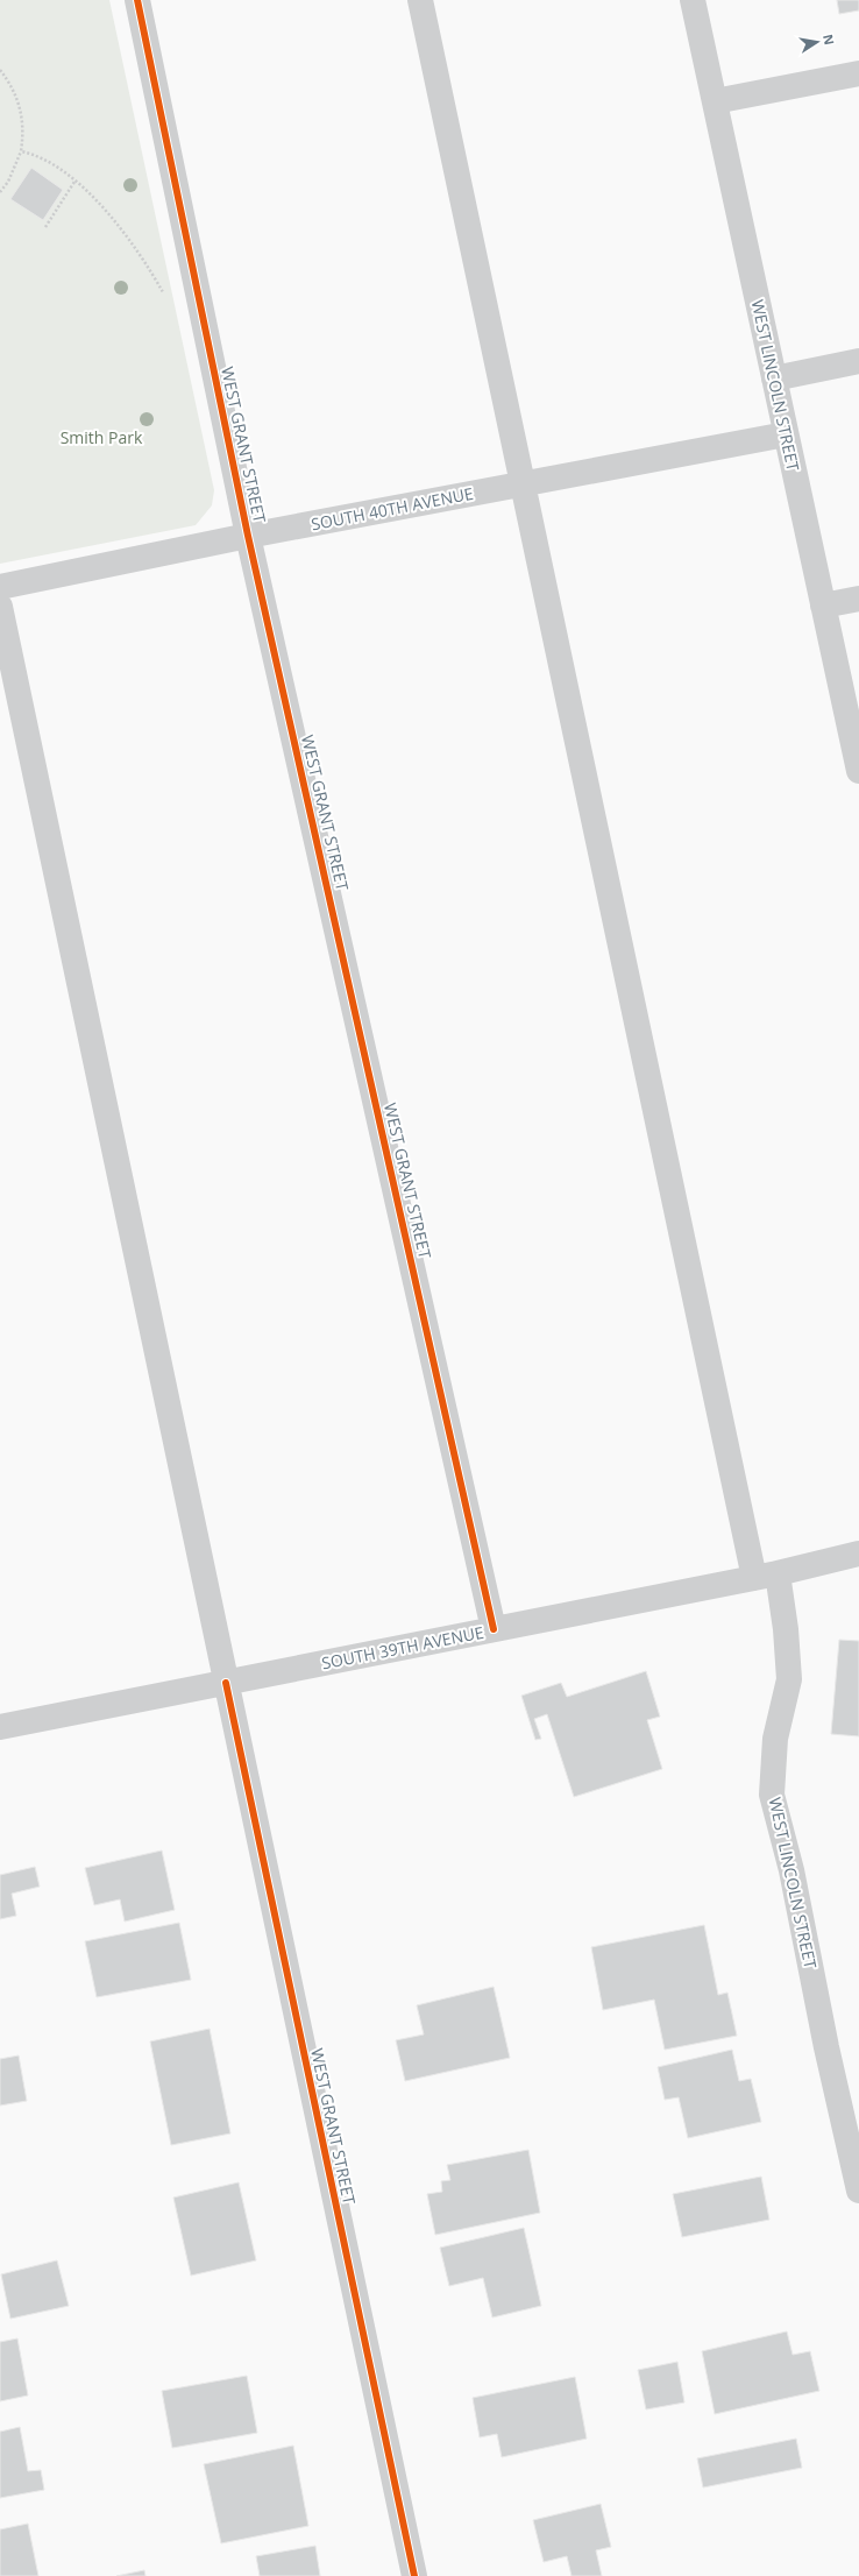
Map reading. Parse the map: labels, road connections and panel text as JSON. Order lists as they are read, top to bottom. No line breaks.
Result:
{"streets":{"street":["WEST LINCOLN STREET","WEST GRANT STREET","SOUTH 40TH AVENUE","SOUTH 39TH AVENUE"]},"crossings":[["WEST LINCOLN STREET","SOUTH 40TH AVENUE"],["WEST LINCOLN STREET","SOUTH 39TH AVENUE"],["WEST GRANT STREET","SOUTH 40TH AVENUE"],["WEST GRANT STREET","SOUTH 39TH AVENUE"]],"parks":["Smith Park"],"north":"right"}
